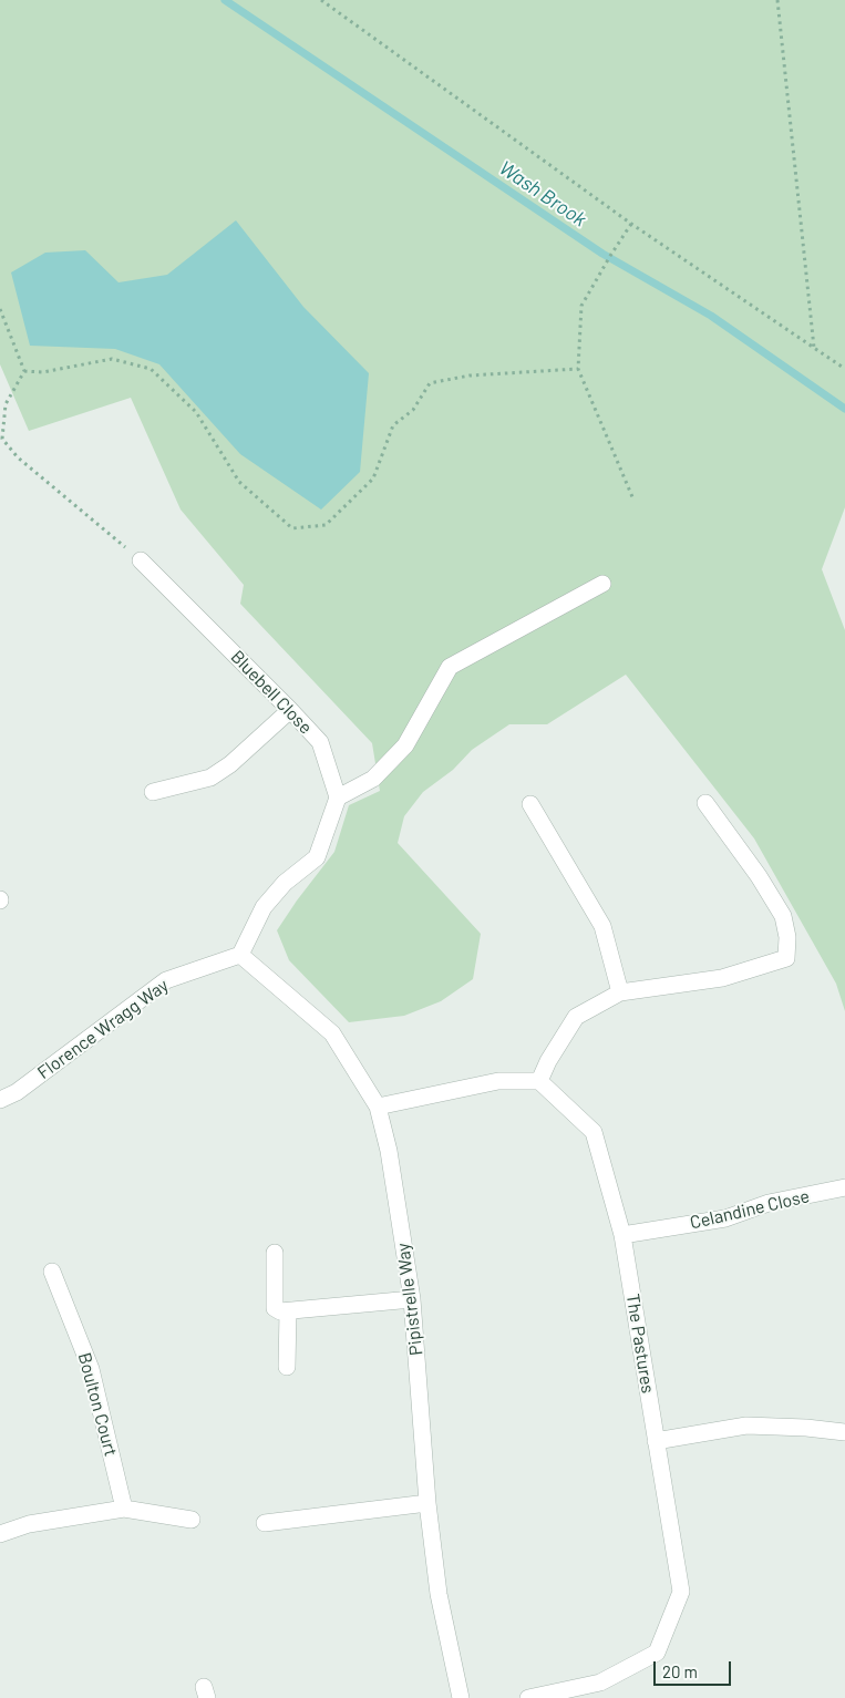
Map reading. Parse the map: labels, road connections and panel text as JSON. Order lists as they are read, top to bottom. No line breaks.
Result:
{"streets":{"street":["Bluebell Close","Florence Wragg Way","Celandine Close","Pipistrelle Way","The Pastures","Boulton Court"]},"crossings":[["Florence Wragg Way","Pipistrelle Way"],["Celandine Close","The Pastures"]],"water":["Wash Brook"],"scale_bar":"20 m"}
